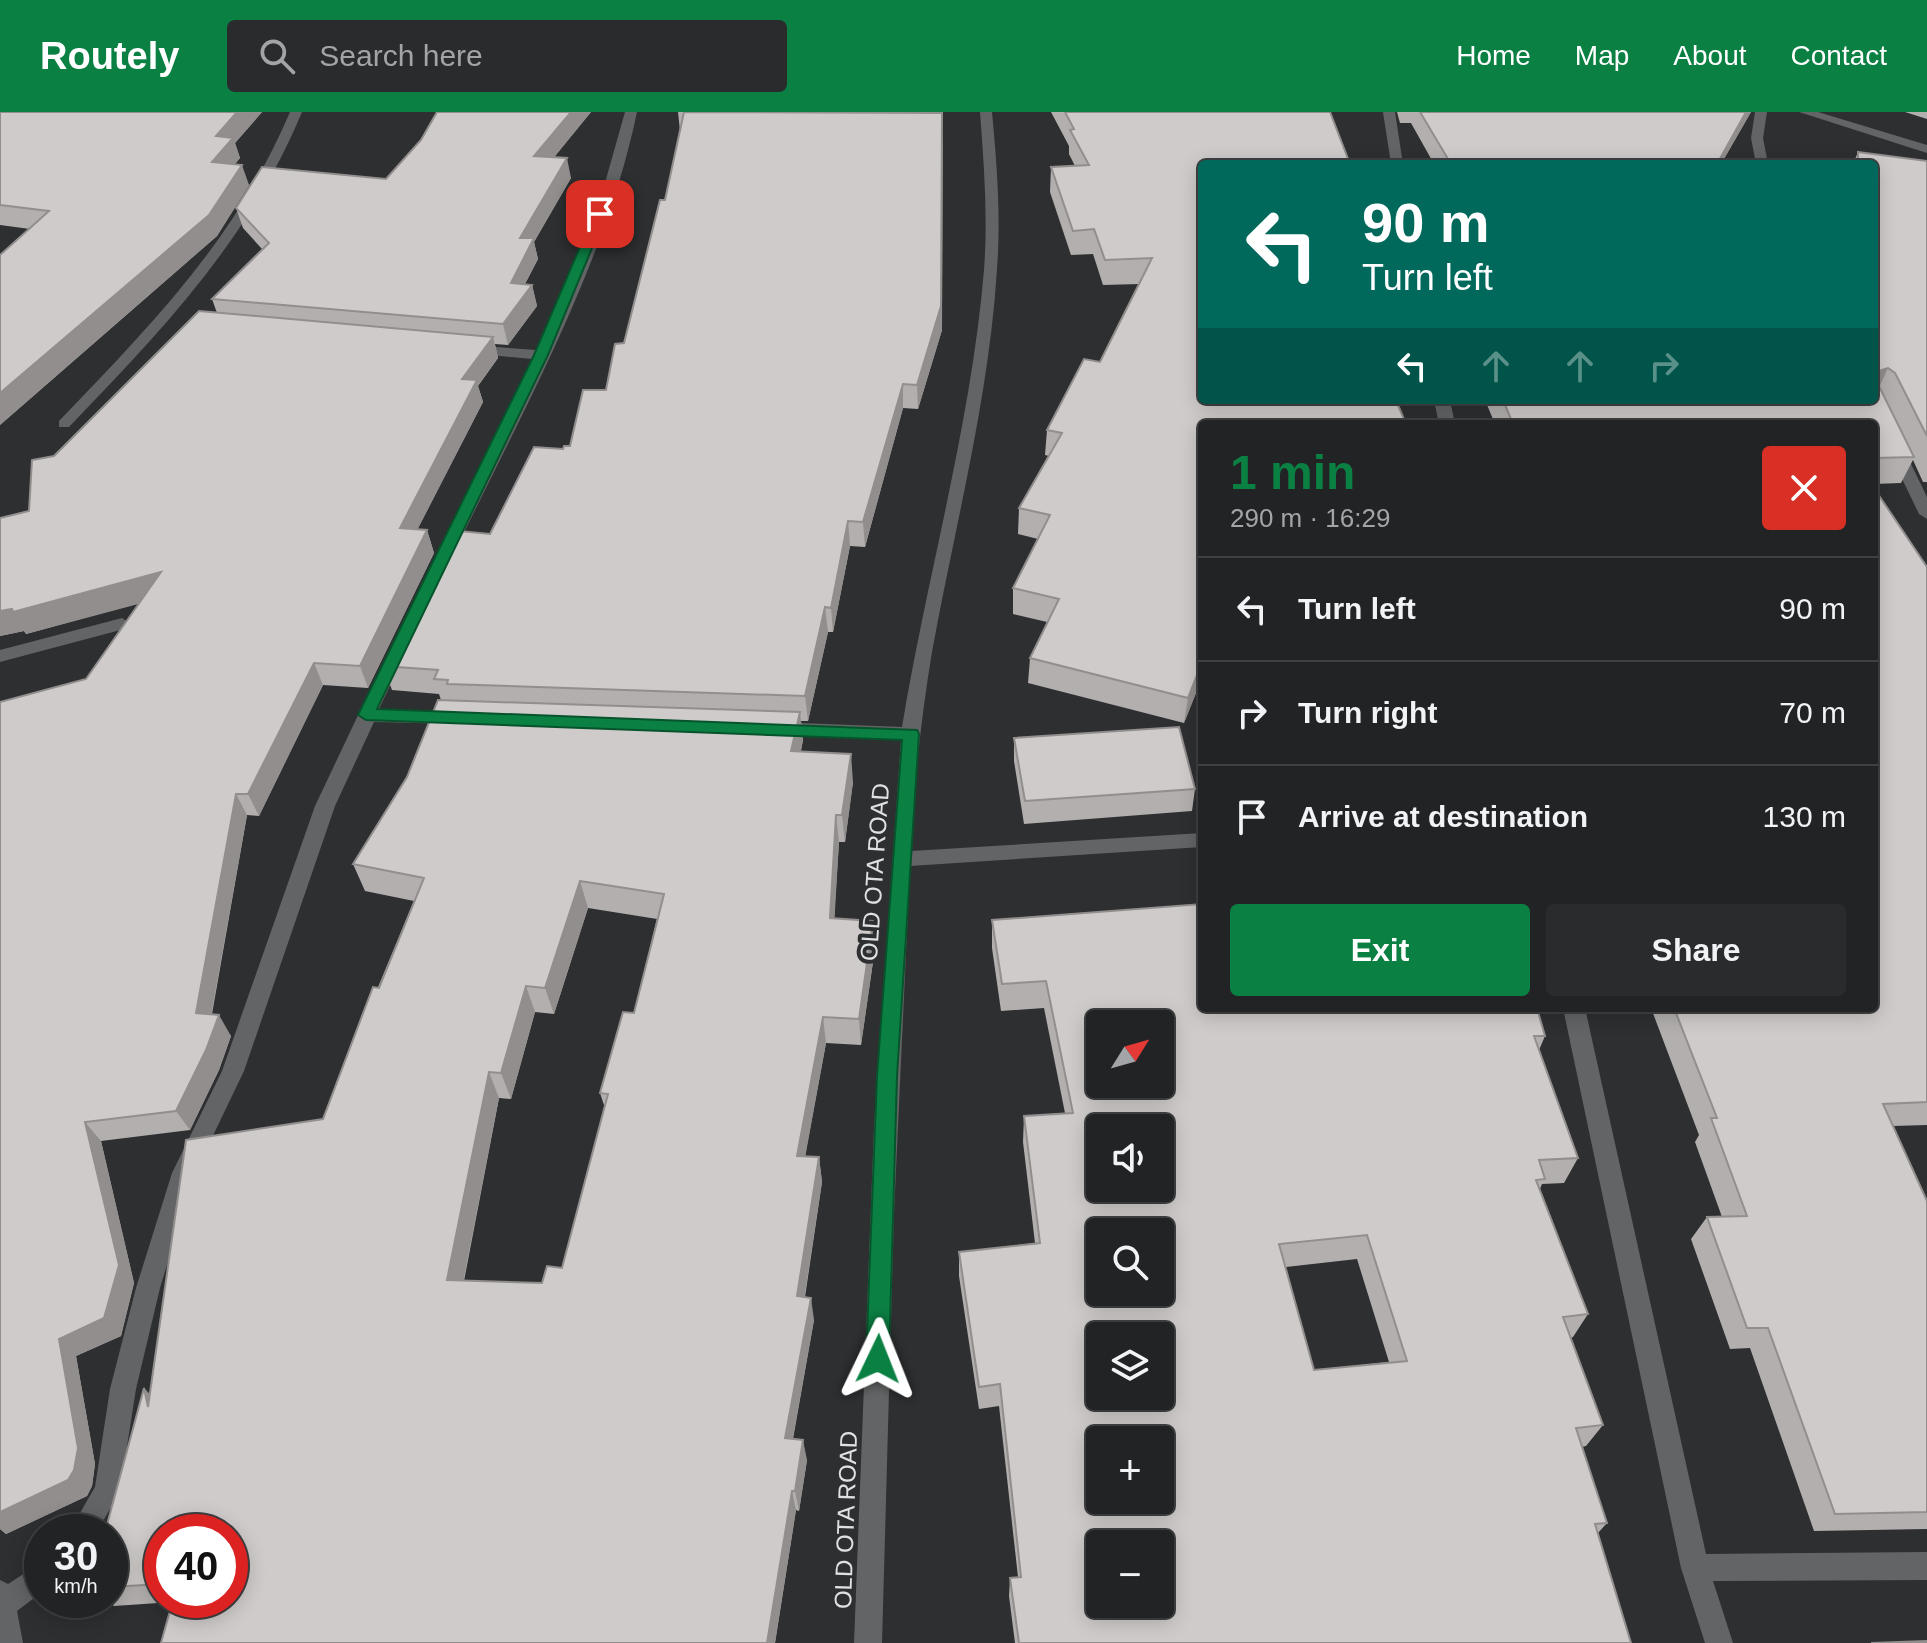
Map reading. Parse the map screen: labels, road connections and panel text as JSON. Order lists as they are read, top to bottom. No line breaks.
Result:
{"streets":{"street":["OLD OTA ROAD"]},"north":"top right","page":{"header":"Routely","search":"Search here","nav":["Home","Map","About","Contact"],"turn":["90 m","Turn left"],"heading":["1 min","290 m · 16:29"],"list":[{"name":"Turn left","value":"90 m"},{"name":"Turn right","value":"70 m"},{"name":"Arrive at destination","value":"130 m"}],"buttons":["Exit","Share"],"map_buttons":["+","−"],"speed":"30 km/h","limit":"40"}}
